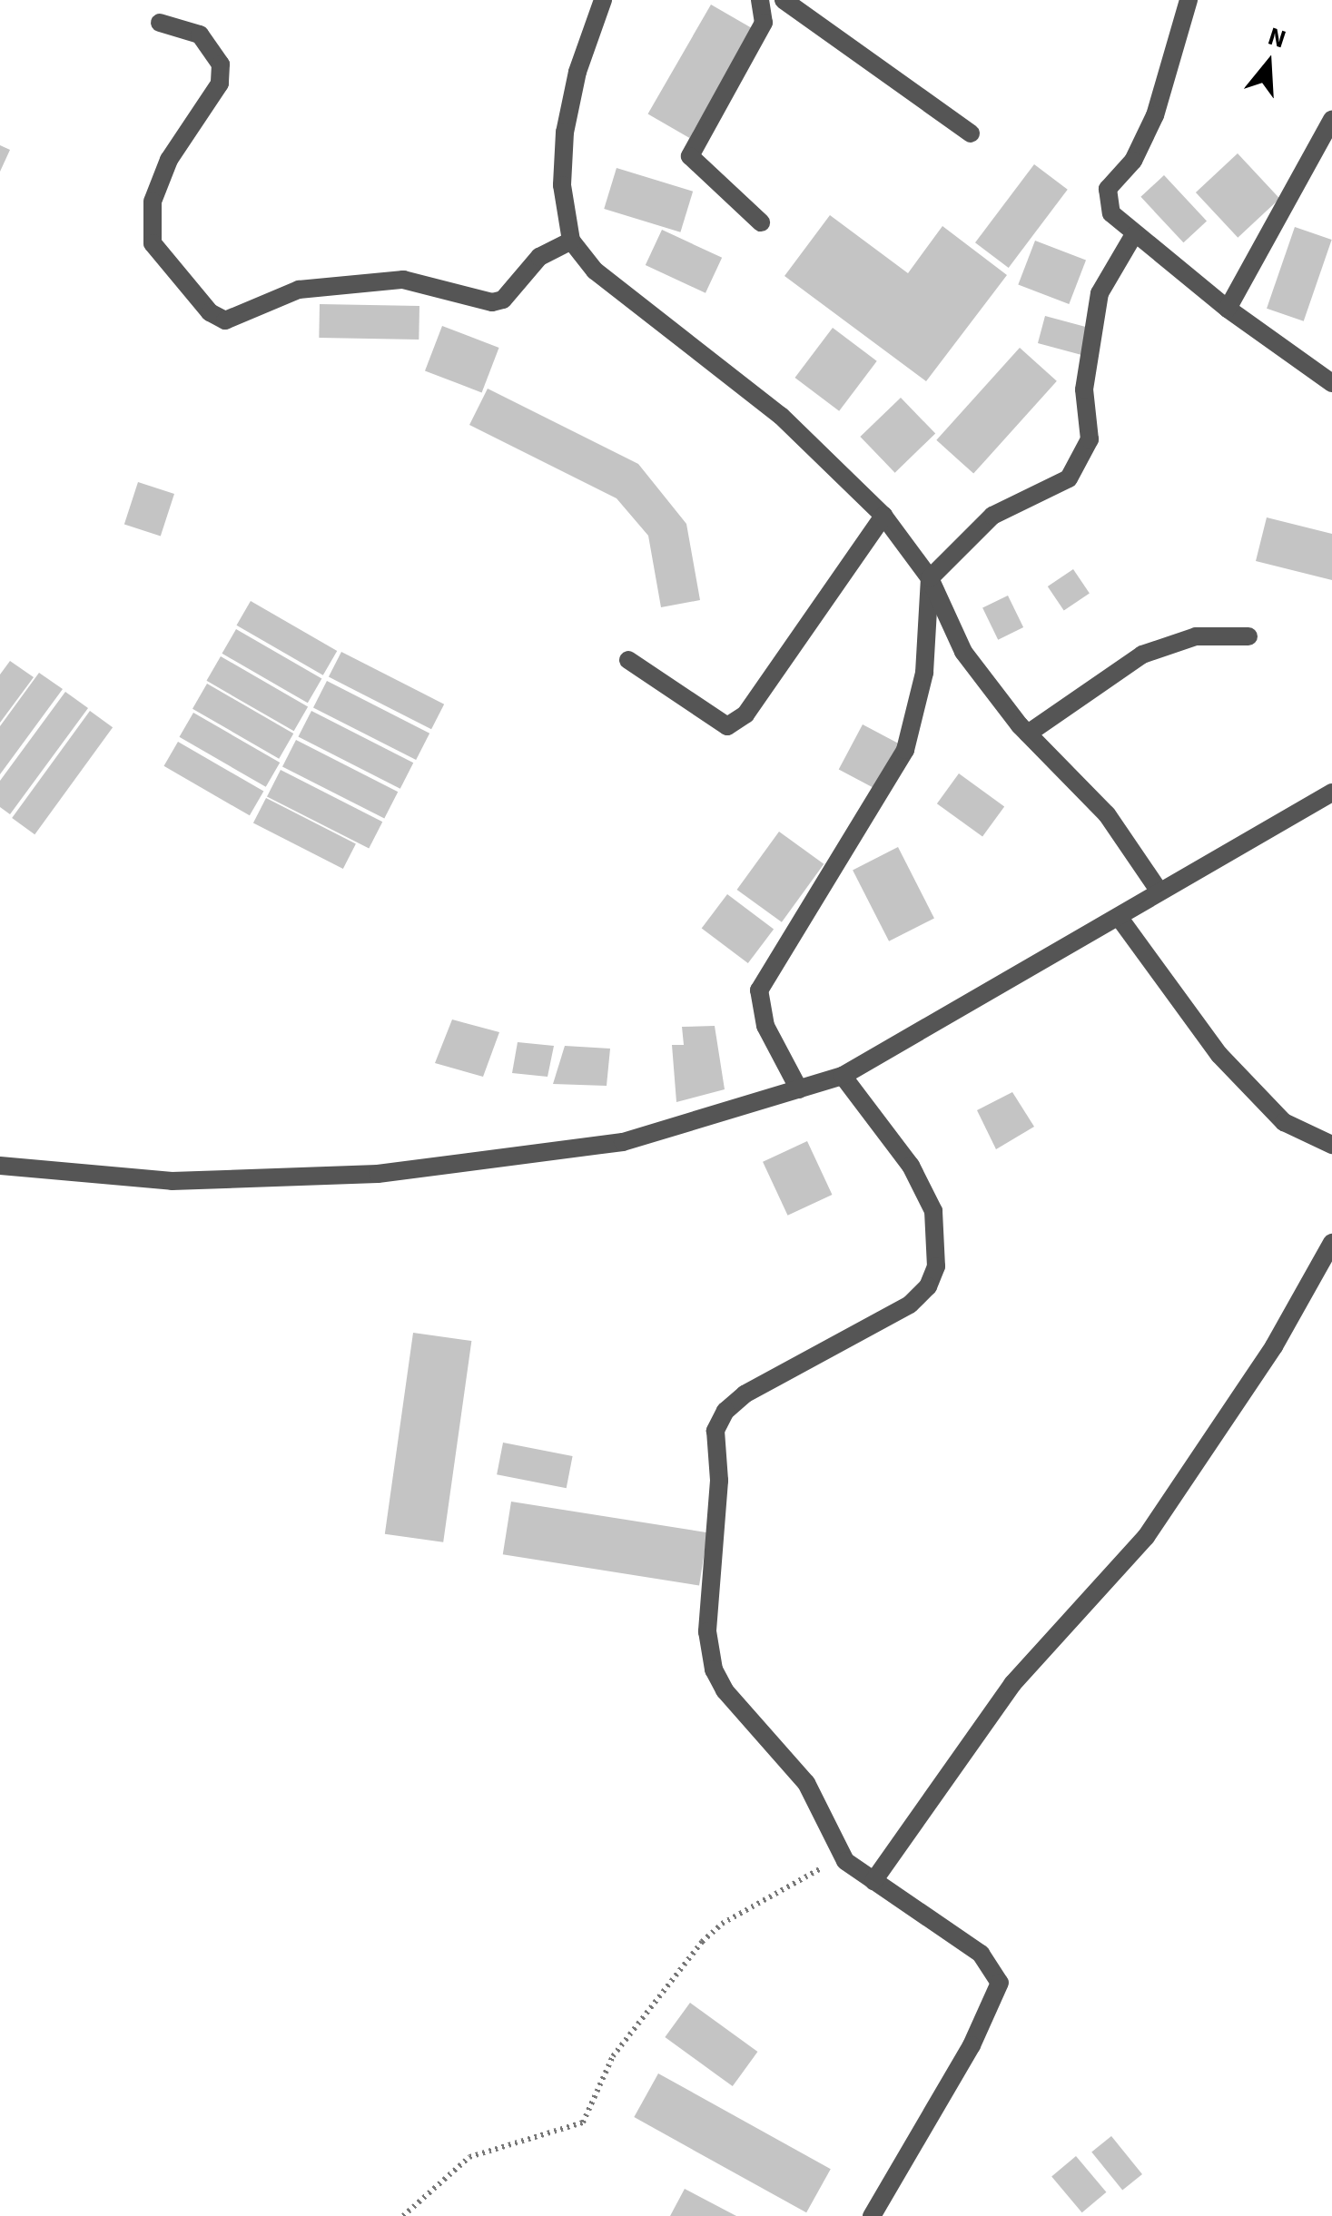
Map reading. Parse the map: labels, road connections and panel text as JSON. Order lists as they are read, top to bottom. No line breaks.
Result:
{"north":"top"}
